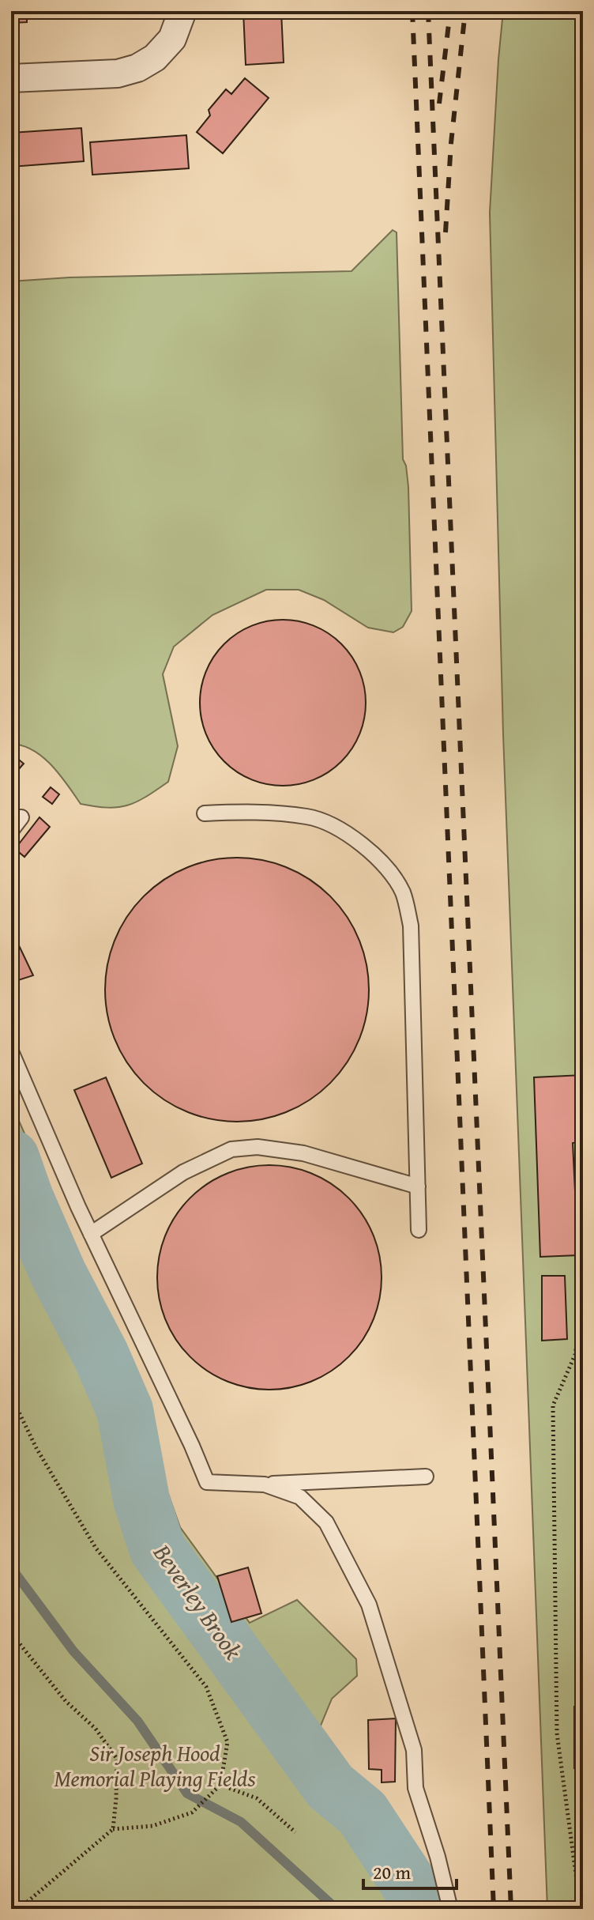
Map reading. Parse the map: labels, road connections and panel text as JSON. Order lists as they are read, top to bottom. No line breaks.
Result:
{"water":["Beverley Brook"],"parks":["Sir Joseph Hood Memorial Playing Fields"],"scale_bar":"20 m"}
